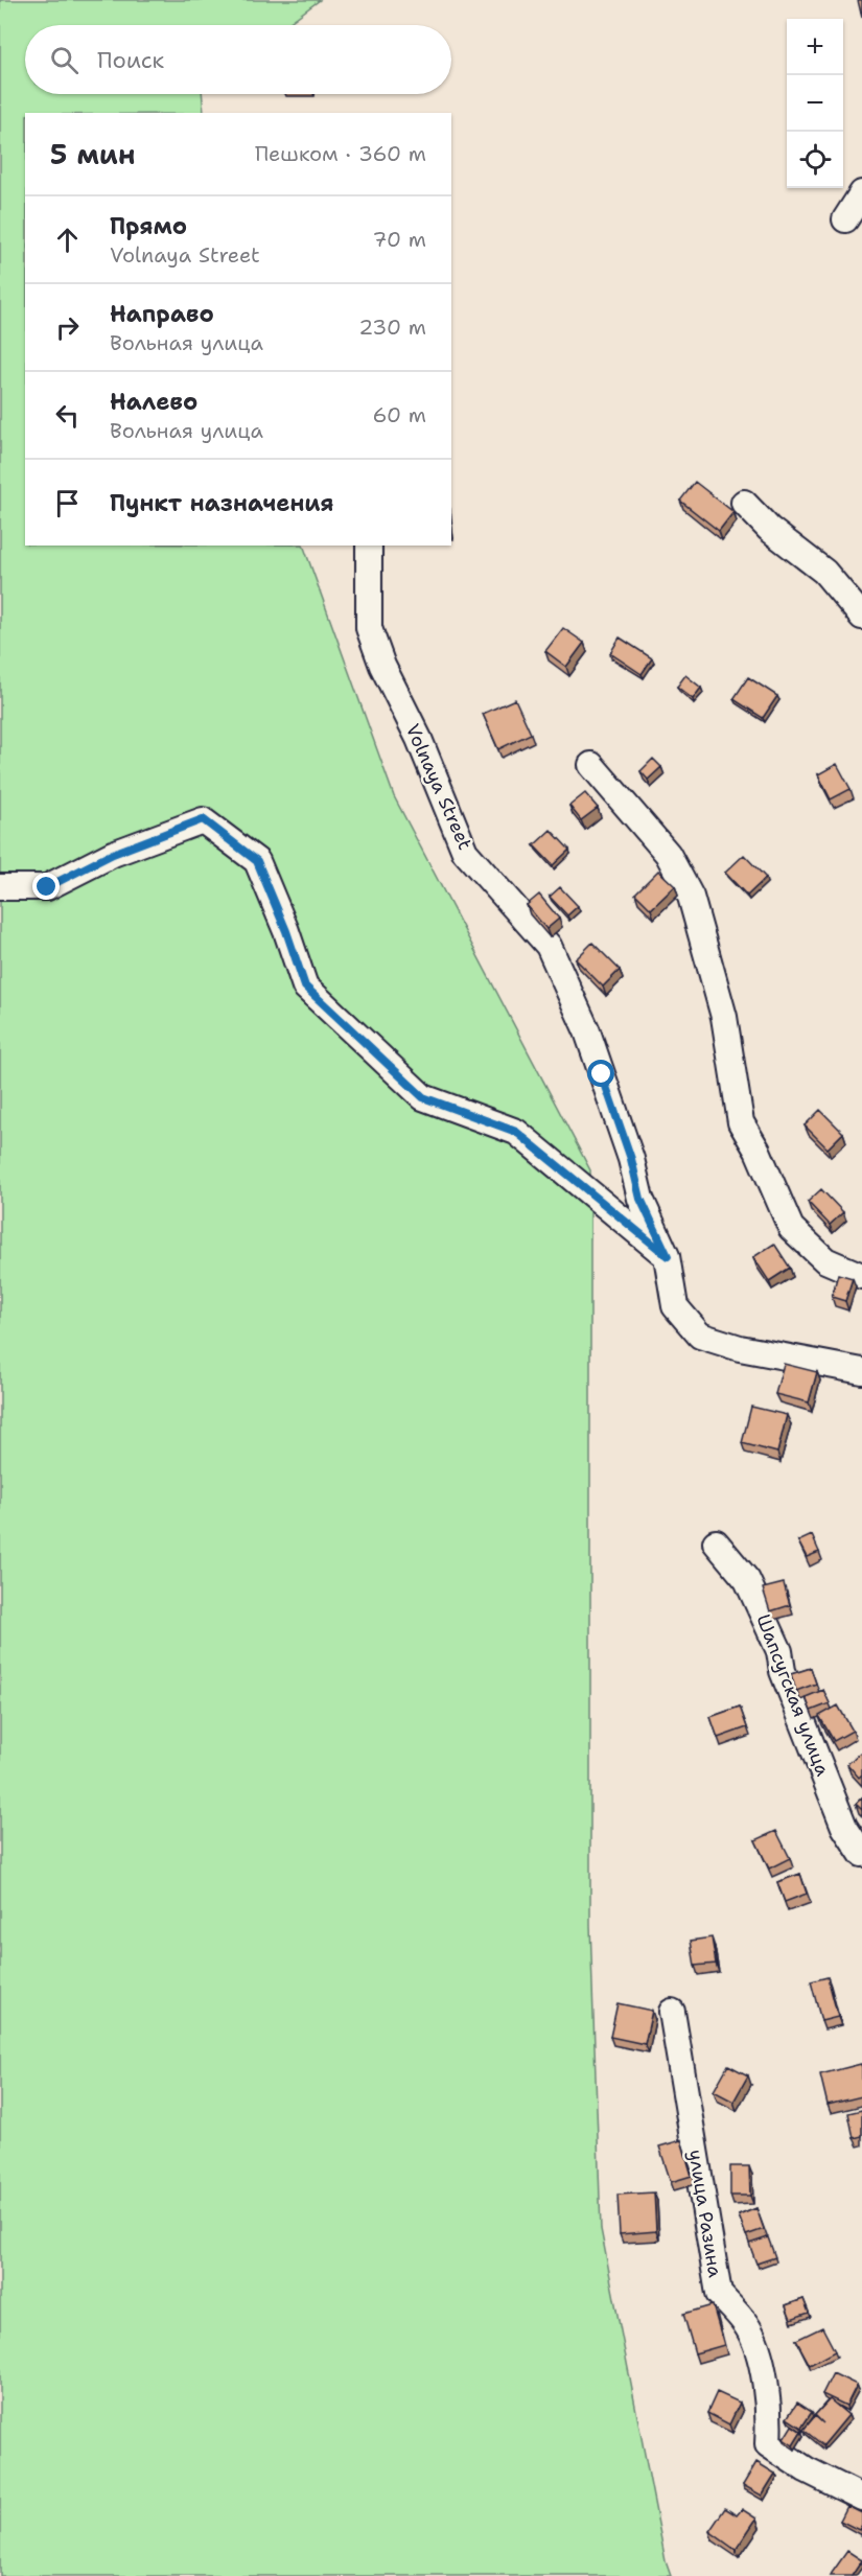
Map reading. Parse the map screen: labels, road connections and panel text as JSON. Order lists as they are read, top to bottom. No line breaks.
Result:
{"streets":{"street":["Volnaya Street","Шапсугская улица","улица Разина"]},"page":{"map_buttons":["+","−"],"search":"Поиск","heading":["5 мин","Пешком · 360 m"],"list":[["Прямо","Volnaya Street","70 m"],["Направо","Вольная улица","230 m"],["Налево","Вольная улица","60 m"],"Пункт назначения"]}}
